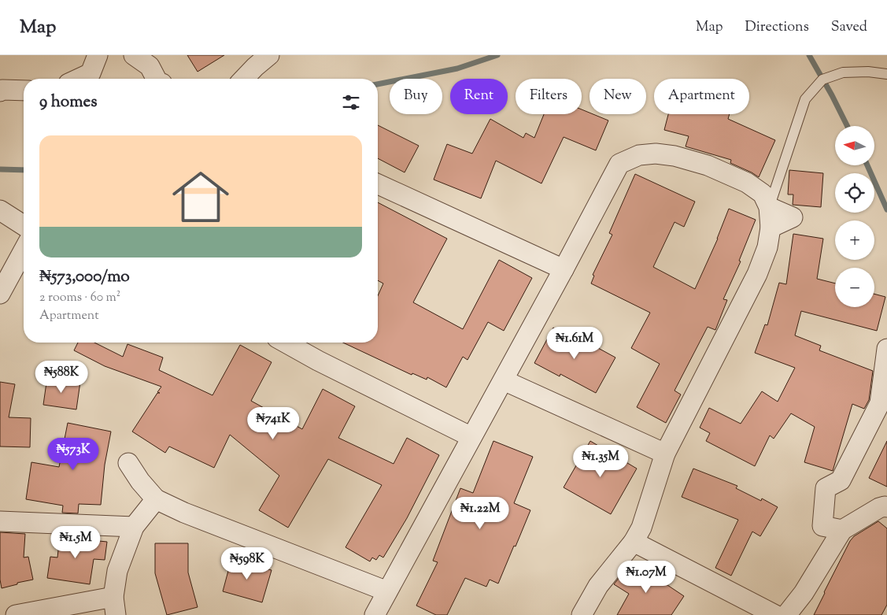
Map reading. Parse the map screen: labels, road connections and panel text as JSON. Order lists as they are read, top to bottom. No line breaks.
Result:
{"north":"left","page":{"header":"Map","nav":["Map","Directions","Saved"],"chip":["Buy","Rent","Filters","New","Apartment"],"heading":"9 homes","map_buttons":["+","−"],"list":[{"name":"₦573,000/mo","note":"2 rooms · 60 m² · Apartment"}],"price":["₦1.61M","₦588K","₦741K","₦573K","₦1.35M","₦1.22M","₦1.5M","₦598K","₦1.07M"]}}
